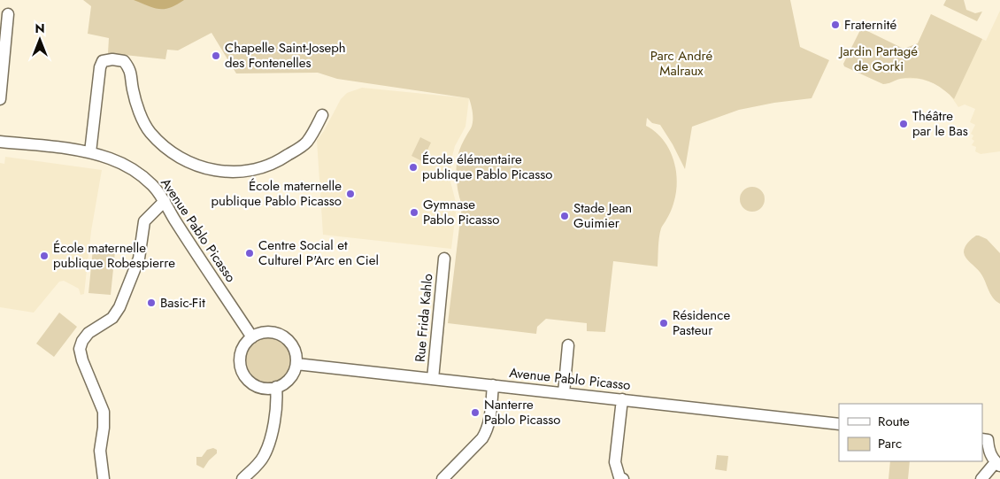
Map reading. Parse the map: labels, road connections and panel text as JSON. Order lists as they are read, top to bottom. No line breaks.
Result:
{"streets":{"street":["Avenue Pablo Picasso","Rue Frida Kahlo"]},"crossings":[["Avenue Pablo Picasso","Rue Frida Kahlo"]],"parks":["Jardin Partagé de Gorki","Parc André Malraux"],"places":["Fraternité","Chapelle Saint-Joseph des Fontenelles","Théâtre par le Bas","École élémentaire publique Pablo Picasso","École maternelle publique Pablo Picasso","Gymnase Pablo Picasso","Stade Jean Guimier","Centre Social et Culturel P'Arc en Ciel","École maternelle publique Robespierre","Basic-Fit","Résidence Pasteur","Nanterre Pablo Picasso"],"legend":["Route","Parc"],"north":"top"}
